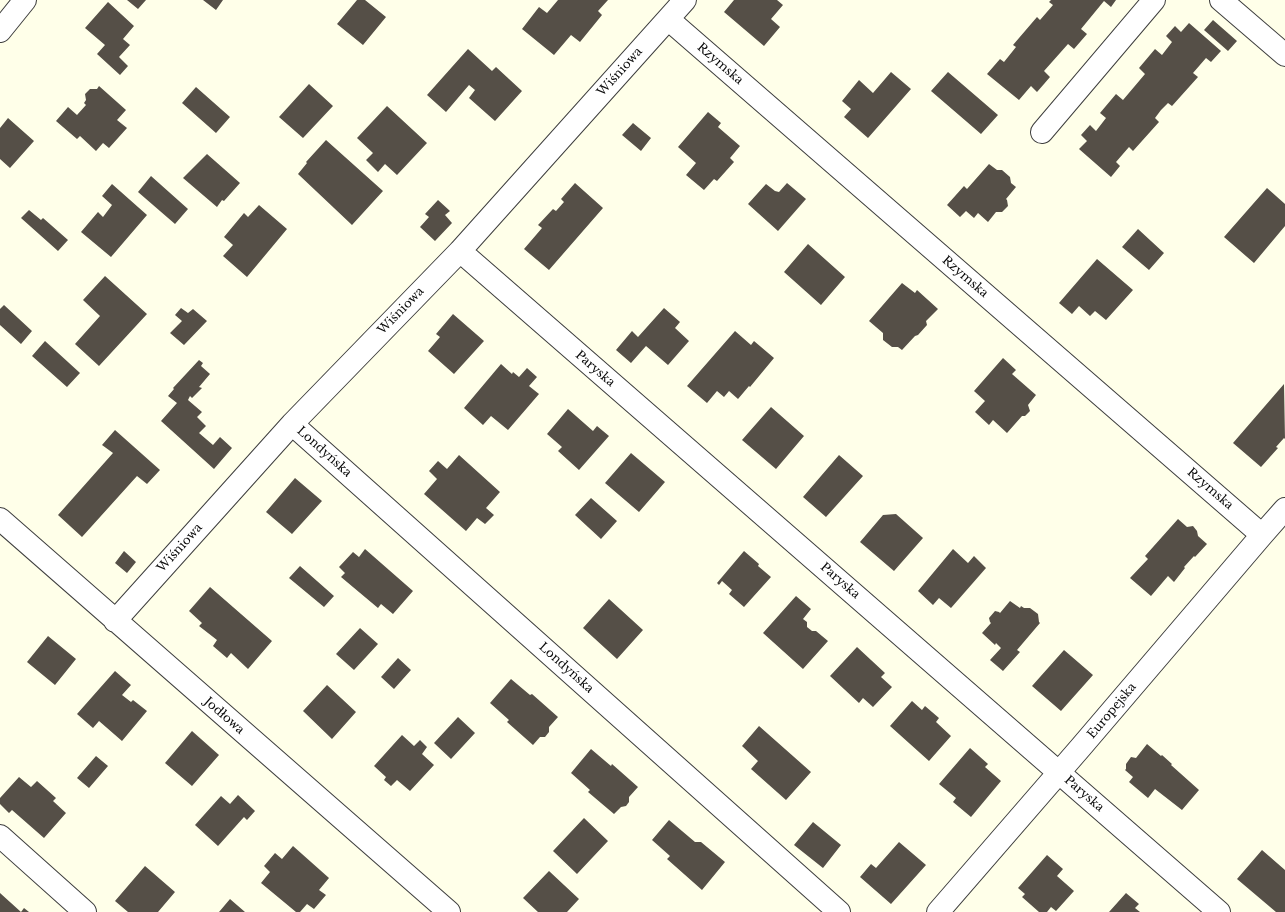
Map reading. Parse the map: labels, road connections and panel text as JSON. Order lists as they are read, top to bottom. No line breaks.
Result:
{"streets":{"street":["Rzymska","Wiśniowa","Paryska","Londyńska","Europejska","Jodłowa"]},"crossings":[["Rzymska","Wiśniowa"],["Rzymska","Europejska"],["Wiśniowa","Paryska"],["Wiśniowa","Londyńska"],["Wiśniowa","Jodłowa"],["Paryska","Europejska"]]}
